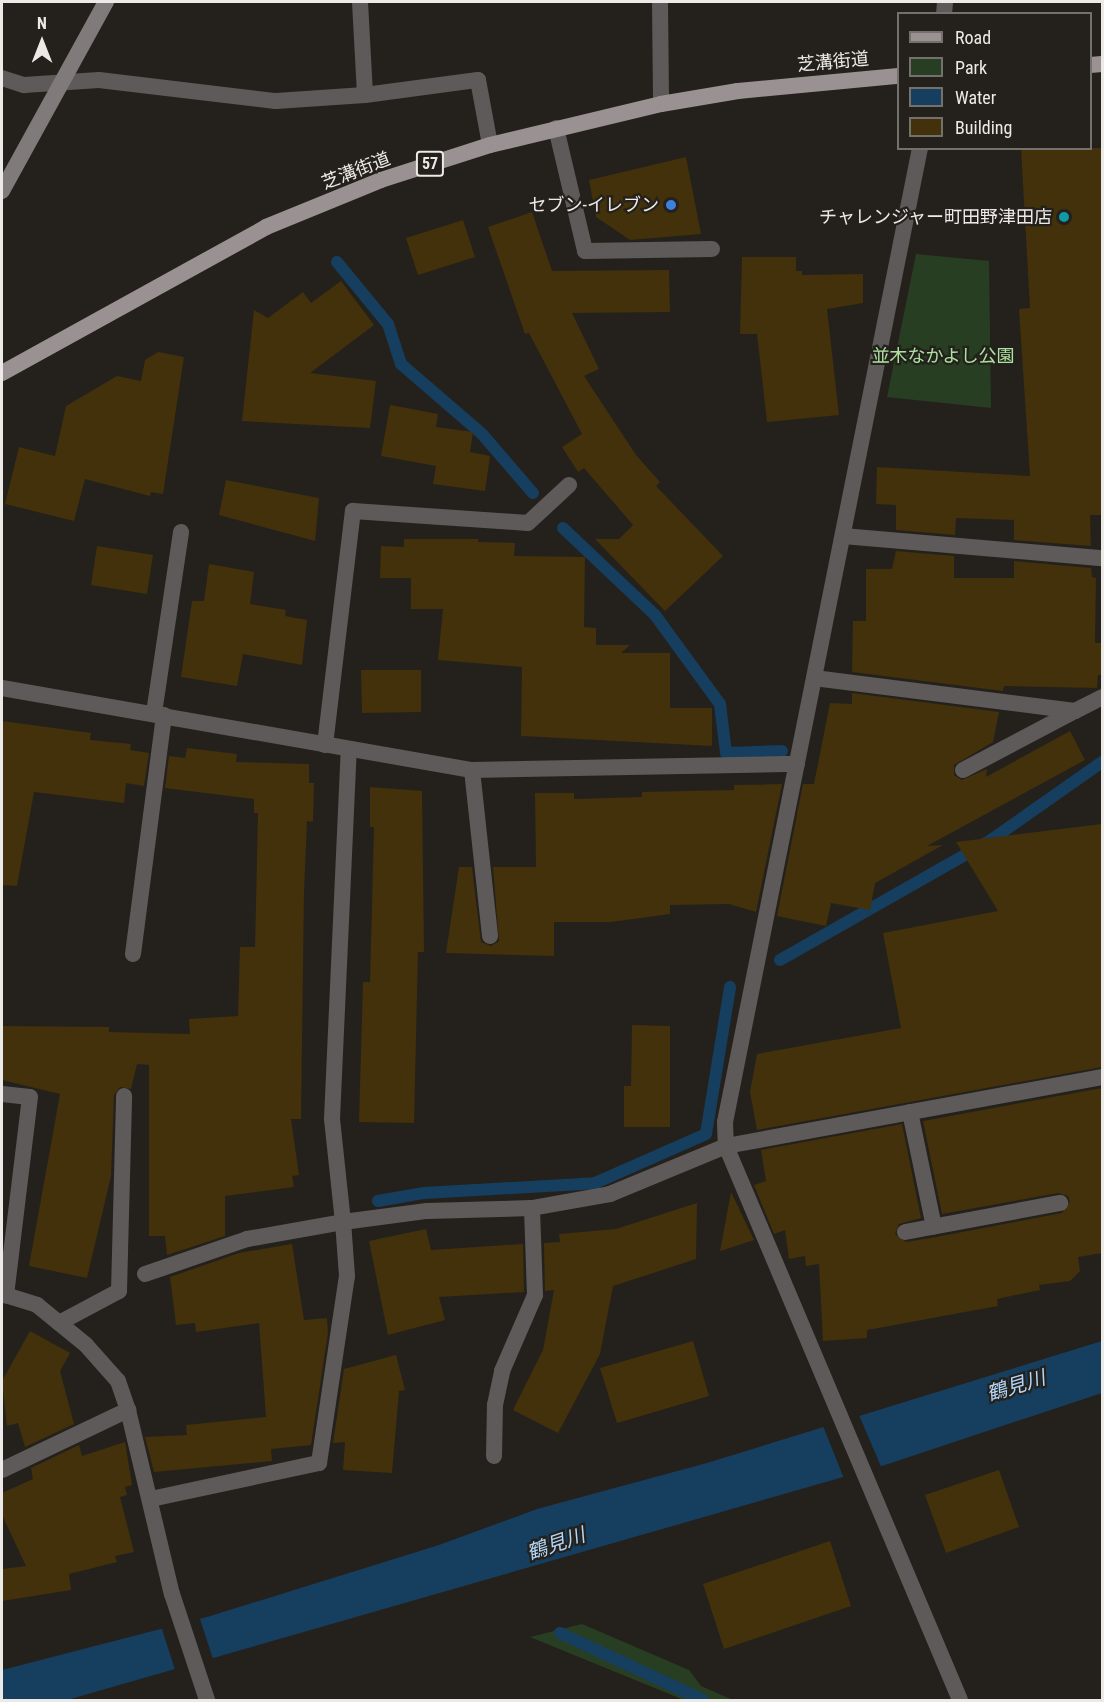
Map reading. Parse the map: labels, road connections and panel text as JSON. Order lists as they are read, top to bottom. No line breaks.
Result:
{"streets":{"main road":["芝溝街道","57"]},"water":["鶴見川"],"parks":["並木なかよし公園"],"places":["セブン-イレブン","チャレンジャー町田野津田店"],"legend":["Road","Park","Water","Building"],"north":"top"}
